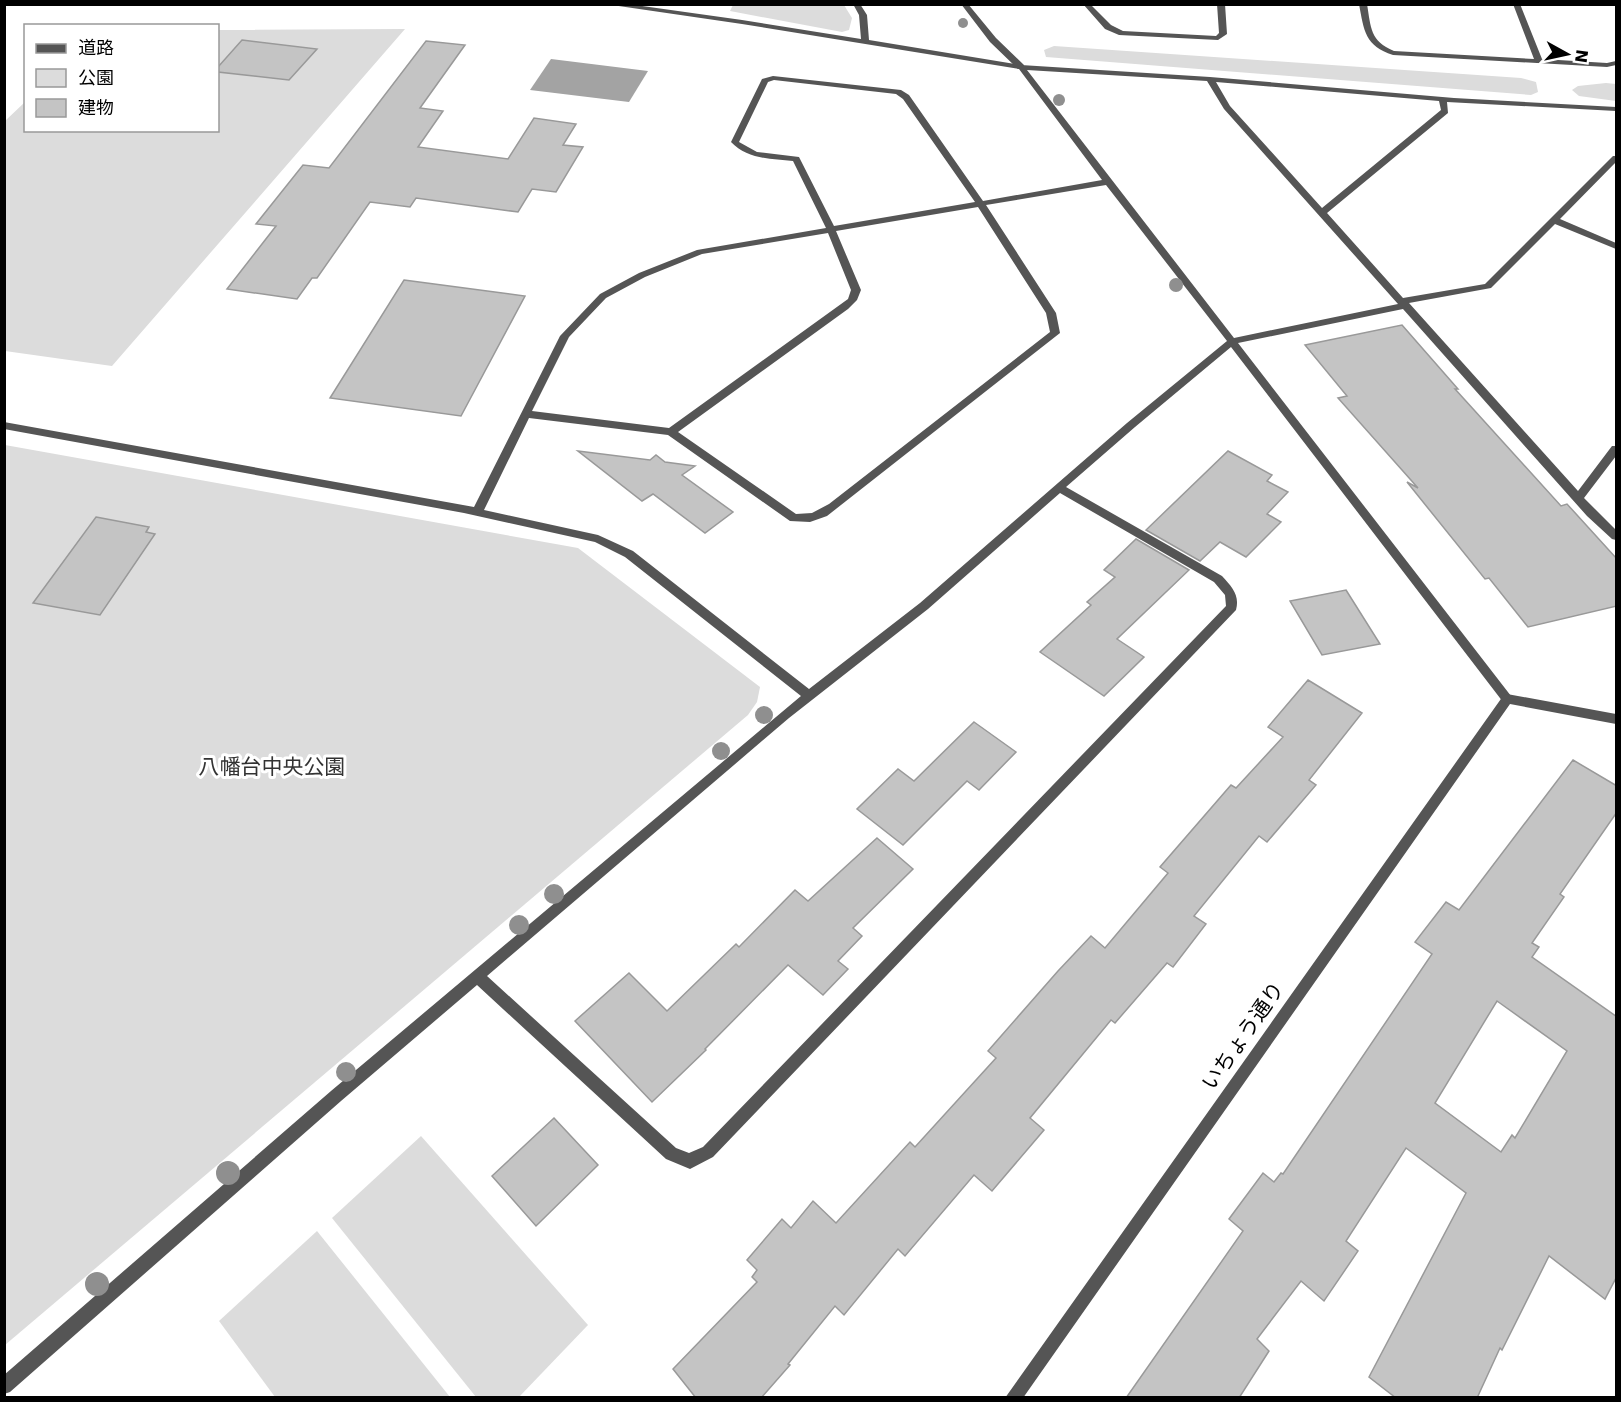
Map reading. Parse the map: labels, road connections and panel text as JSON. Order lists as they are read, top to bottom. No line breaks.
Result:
{"streets":{"street":["いちょう通り"]},"parks":["八幡台中央公園"],"legend":["道路","公園","建物"],"north":"right"}
